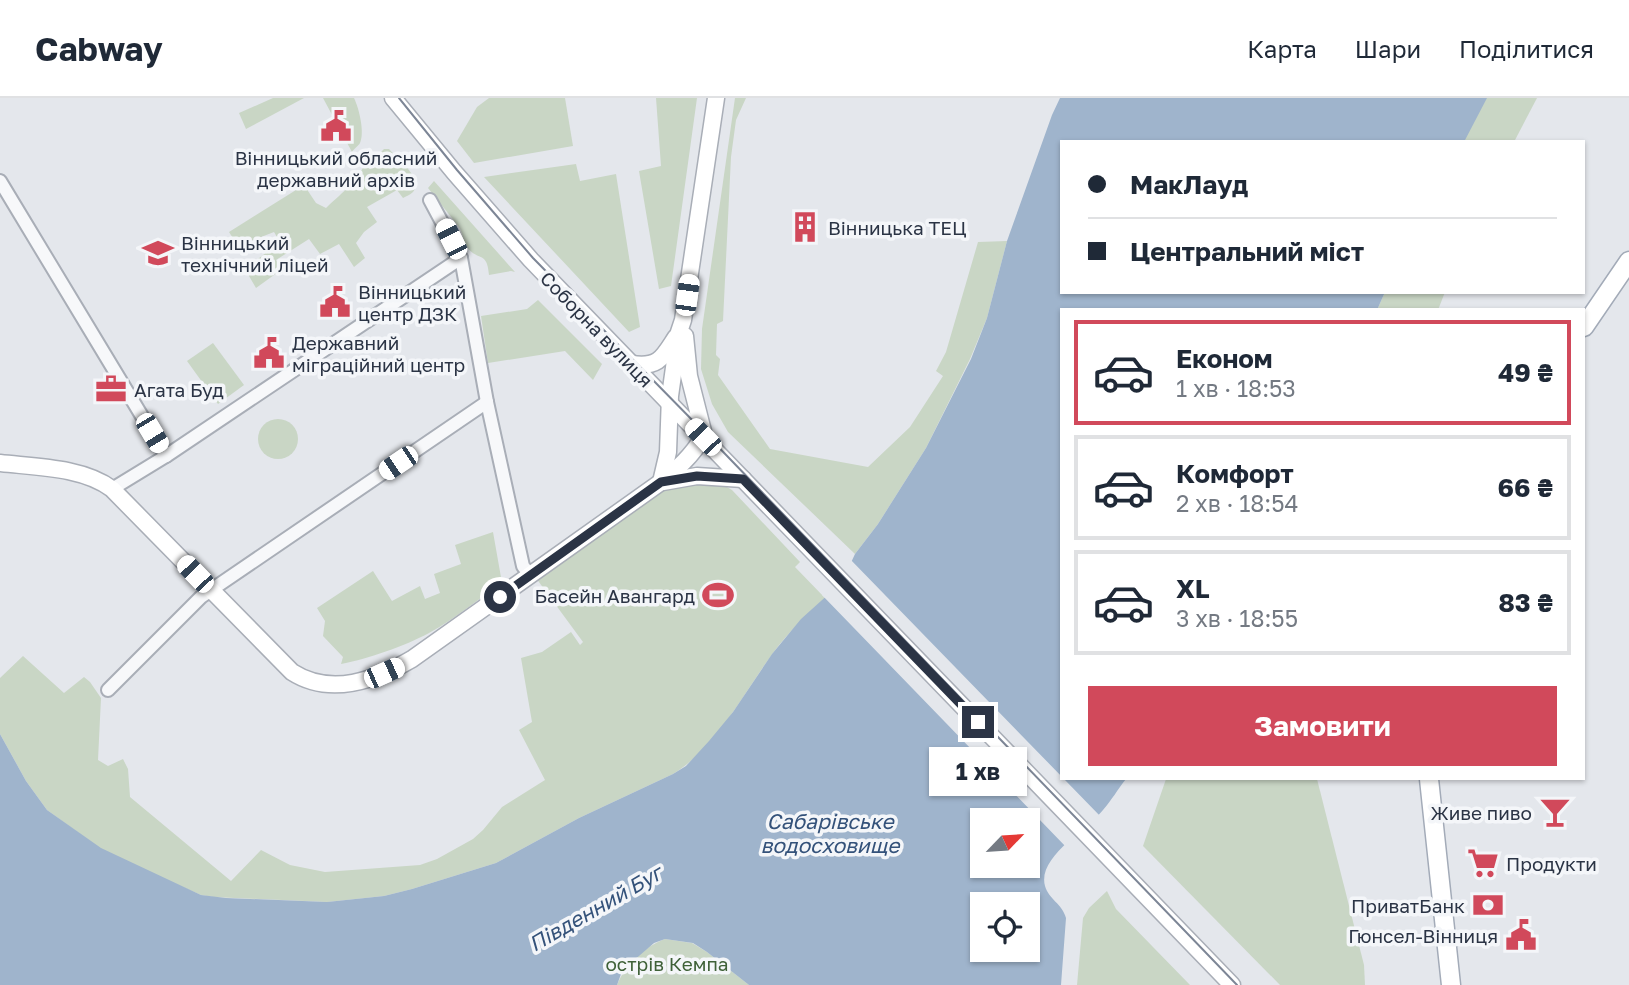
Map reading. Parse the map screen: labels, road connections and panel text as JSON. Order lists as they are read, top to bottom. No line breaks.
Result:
{"streets":{"street":["Соборна вулиця"]},"water":["Сабарівське водосховище","Південний Буг"],"parks":["острів Кемпа"],"places":{"public building":["Вінницький обласний державний архів","Вінницький центр ДЗК","Державний міграційний центр","Гюнсел-Вінниця"],"building":["Вінницька ТЕЦ"],"school or university":["Вінницький технічний ліцей"],"office":["Агата Буд"],"sports":["Басейн Авангард"],"bar":["Живе пиво"],"supermarket":["Продукти"],"bank":["ПриватБанк"]},"north":"top right","page":{"header":"Cabway","nav":["Карта","Шари","Поділитися"],"banner":["МакЛауд","Центральний міст"],"list":[{"name":"Економ","note":"1 хв · 18:53","value":"49 ₴"},{"name":"Комфорт","note":"2 хв · 18:54","value":"66 ₴"},{"name":"XL","note":"3 хв · 18:55","value":"83 ₴"}],"buttons":"Замовити","bubble":"1 хв"}}
